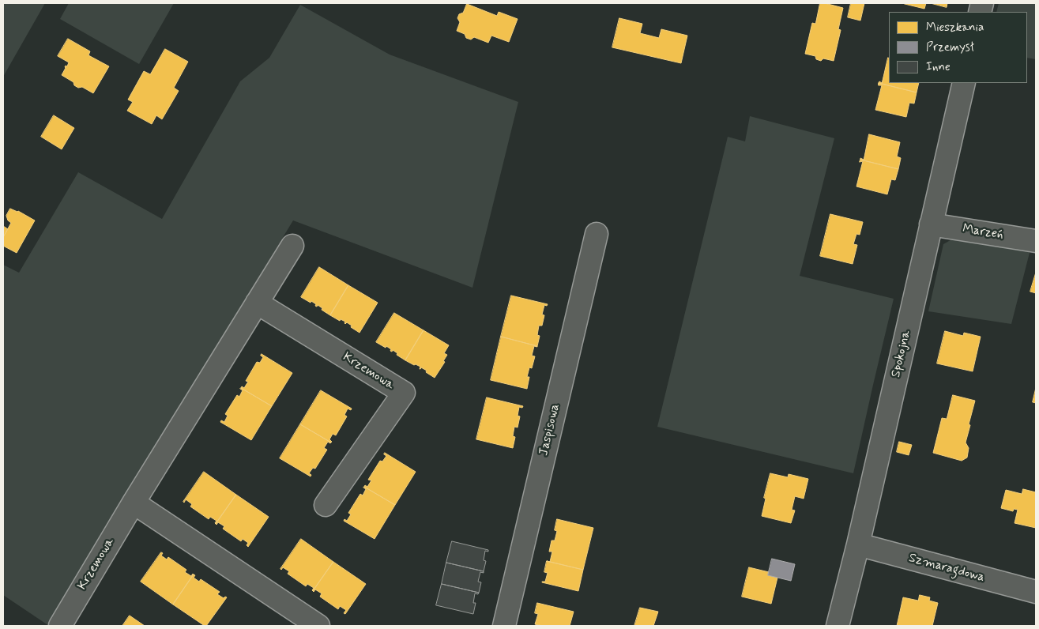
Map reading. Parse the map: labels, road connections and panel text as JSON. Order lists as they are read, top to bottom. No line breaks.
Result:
{"streets":{"street":["Marzeń","Spokojna","Krzemowa","Jaspisowa","Szmaragdowa"]},"crossings":[["Marzeń","Spokojna"],["Spokojna","Szmaragdowa"]],"legend":["Mieszkania","Przemysł","Inne"]}
